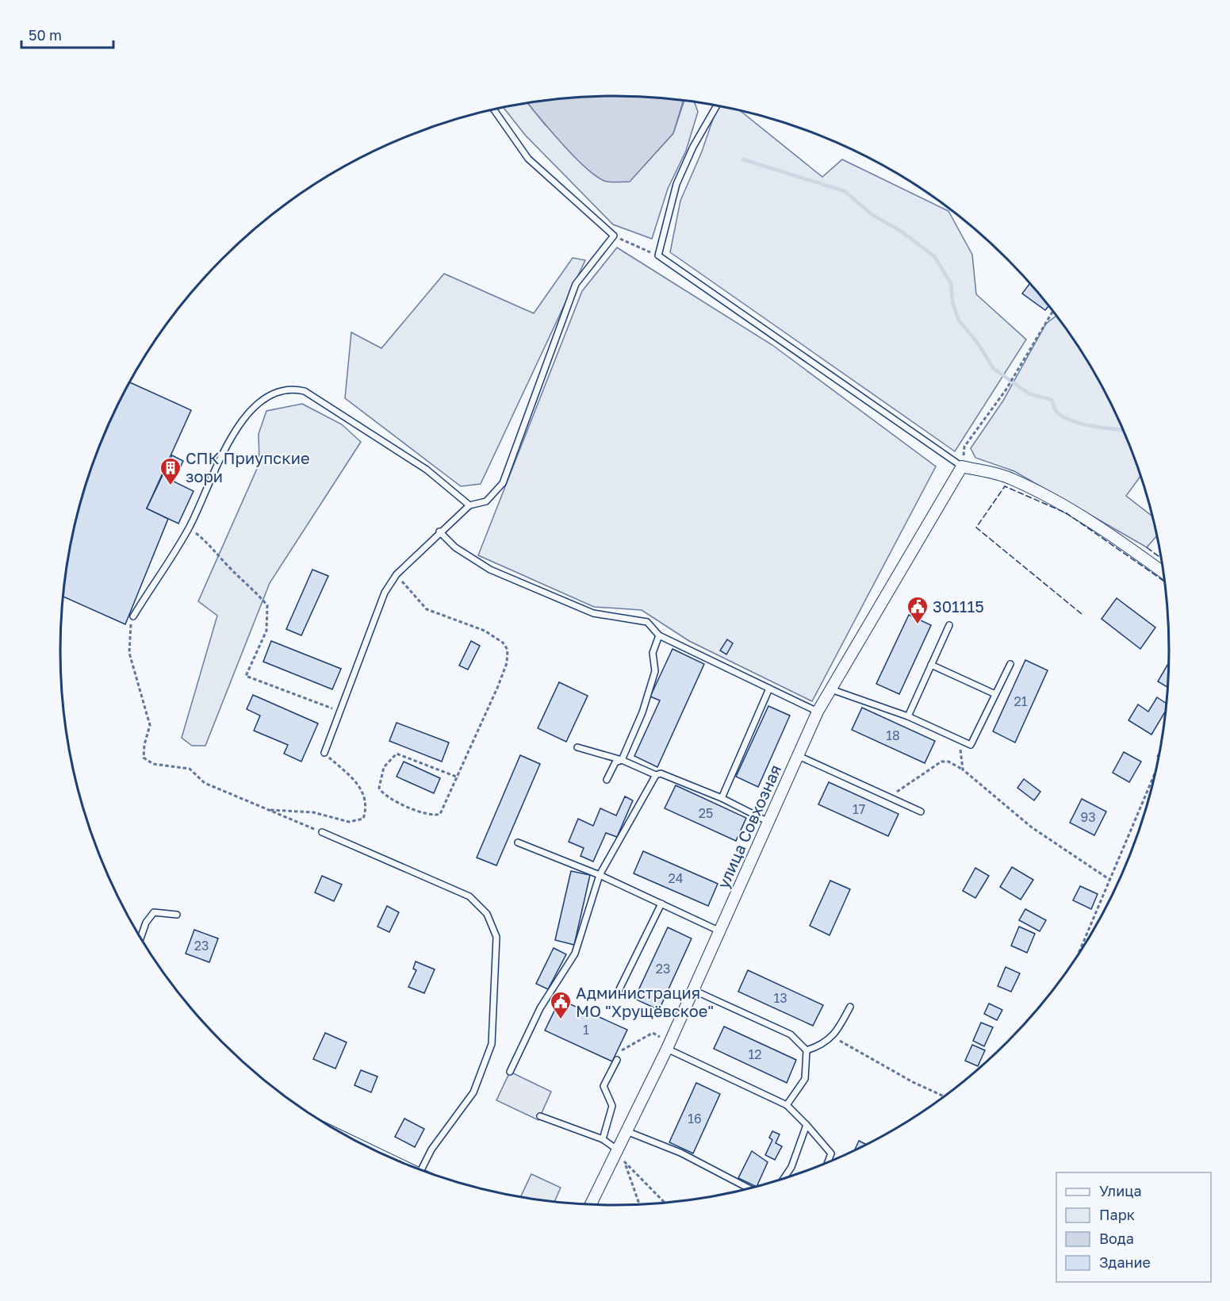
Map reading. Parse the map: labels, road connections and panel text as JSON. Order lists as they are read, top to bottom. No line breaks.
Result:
{"streets":{"street":["улица Совхозная"]},"places":{"building":["СПК Приупские зори"],"public building":["301115","Администрация МО \"Хрущёвское\""]},"house_numbers":["21","18","17","25","93","24","23","23","13","1","12","16"],"legend":["Улица","Парк","Вода","Здание"],"scale_bar":"50 m"}
